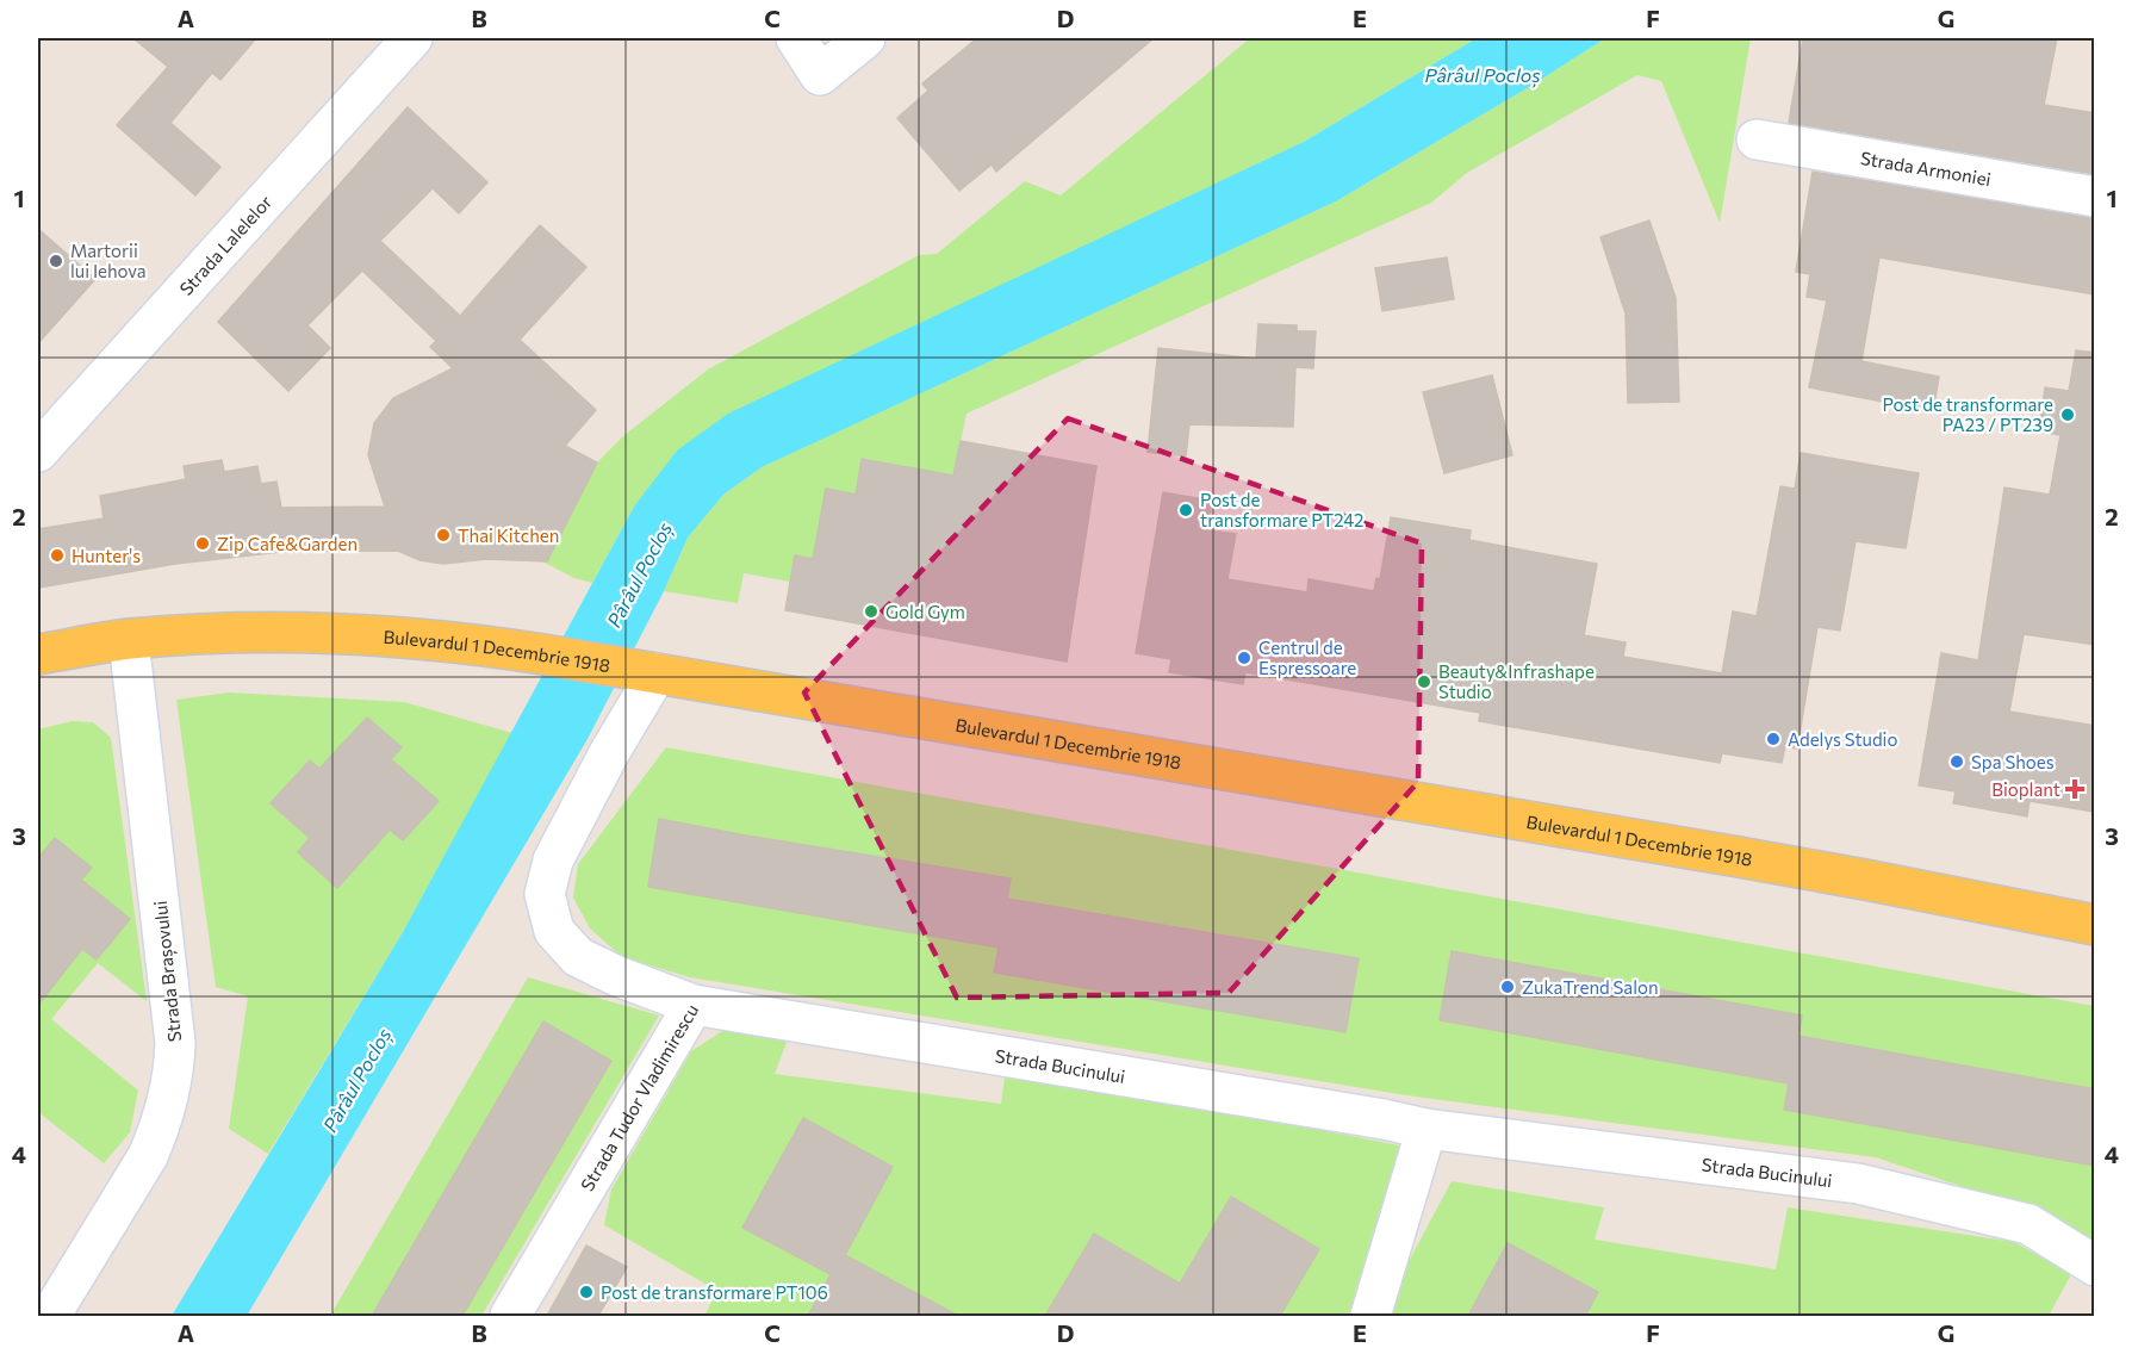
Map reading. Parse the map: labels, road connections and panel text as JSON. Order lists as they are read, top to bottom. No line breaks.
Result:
{"streets":{"main road":["Bulevardul 1 Decembrie 1918"],"street":["Strada Armoniei","Strada Lalelelor","Strada Brașovului","Strada Bucinului","Strada Tudor Vladimirescu"]},"crossings":[["Bulevardul 1 Decembrie 1918","Strada Brașovului"],["Bulevardul 1 Decembrie 1918","Strada Tudor Vladimirescu"],["Strada Bucinului","Strada Tudor Vladimirescu"]],"water":["Pârâul Pocloș"],"places":{"other":["Martorii lui Iehova","Post de transformare PA23 / PT239","Post de transformare PT242","Thai Kitchen","Zip Cafe&Garden","Hunter's","Gold Gym","Centrul de Espressoare","Beauty&Infrashape Studio","Adelys Studio","Spa Shoes","ZukaTrend Salon","Post de transformare PT106"],"health":["Bioplant"]},"grid":{"columns":["A","B","C","D","E","F","G"],"rows":["1","2","3","4"]}}
